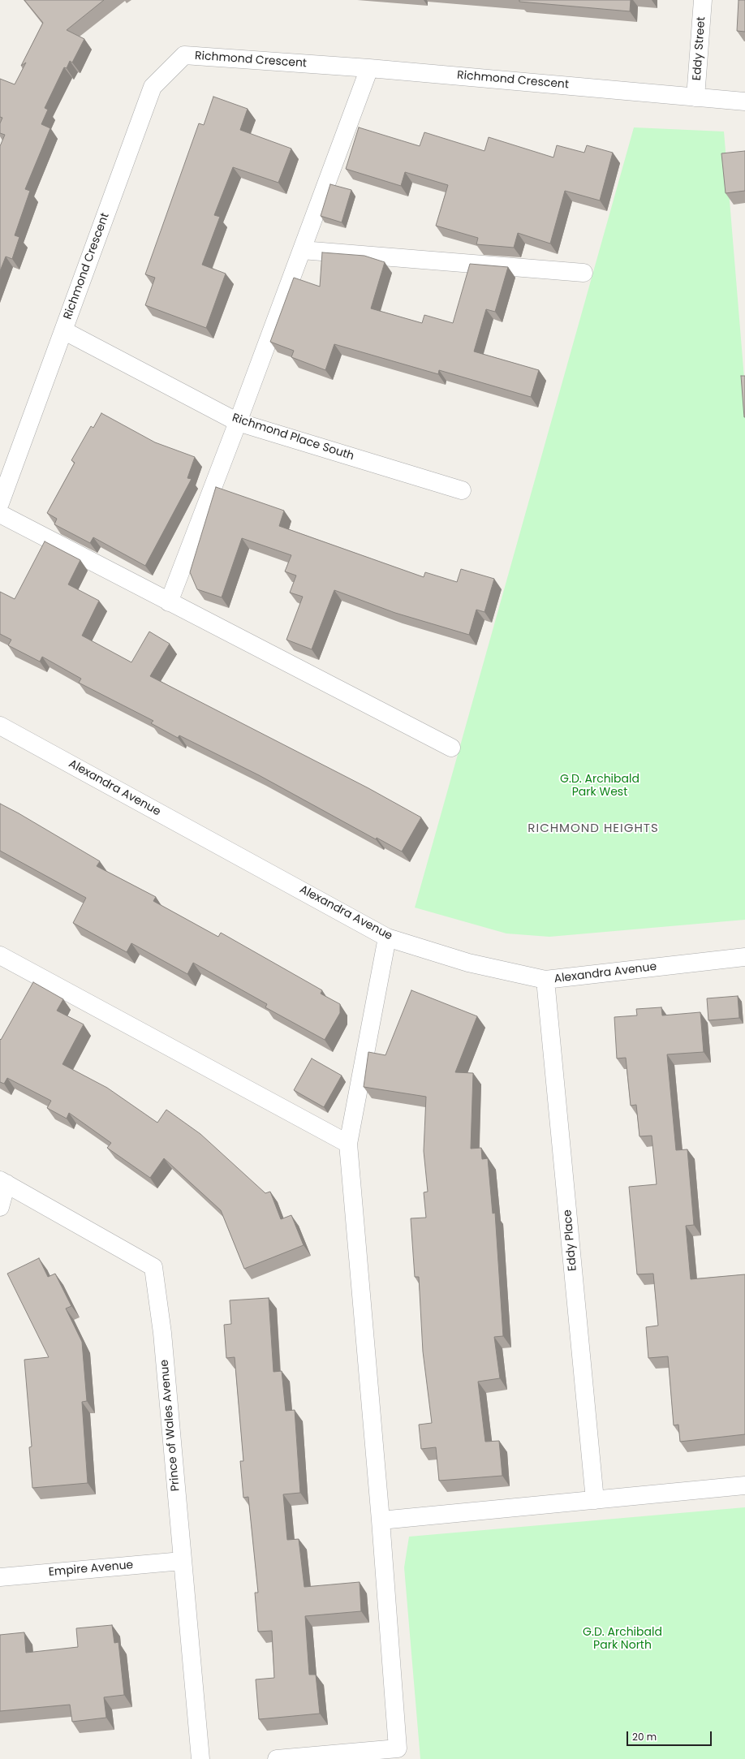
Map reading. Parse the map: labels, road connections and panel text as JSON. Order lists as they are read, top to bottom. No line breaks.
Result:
{"streets":{"street":["Eddy Street","Richmond Crescent","Richmond Place South","Alexandra Avenue","Eddy Place","Prince of Wales Avenue","Empire Avenue"]},"crossings":[["Eddy Street","Richmond Crescent"],["Richmond Crescent","Richmond Place South"],["Alexandra Avenue","Eddy Place"],["Prince of Wales Avenue","Empire Avenue"]],"districts":["RICHMOND HEIGHTS"],"parks":["G.D. Archibald Park West","G.D. Archibald Park North"],"scale_bar":"20 m"}
